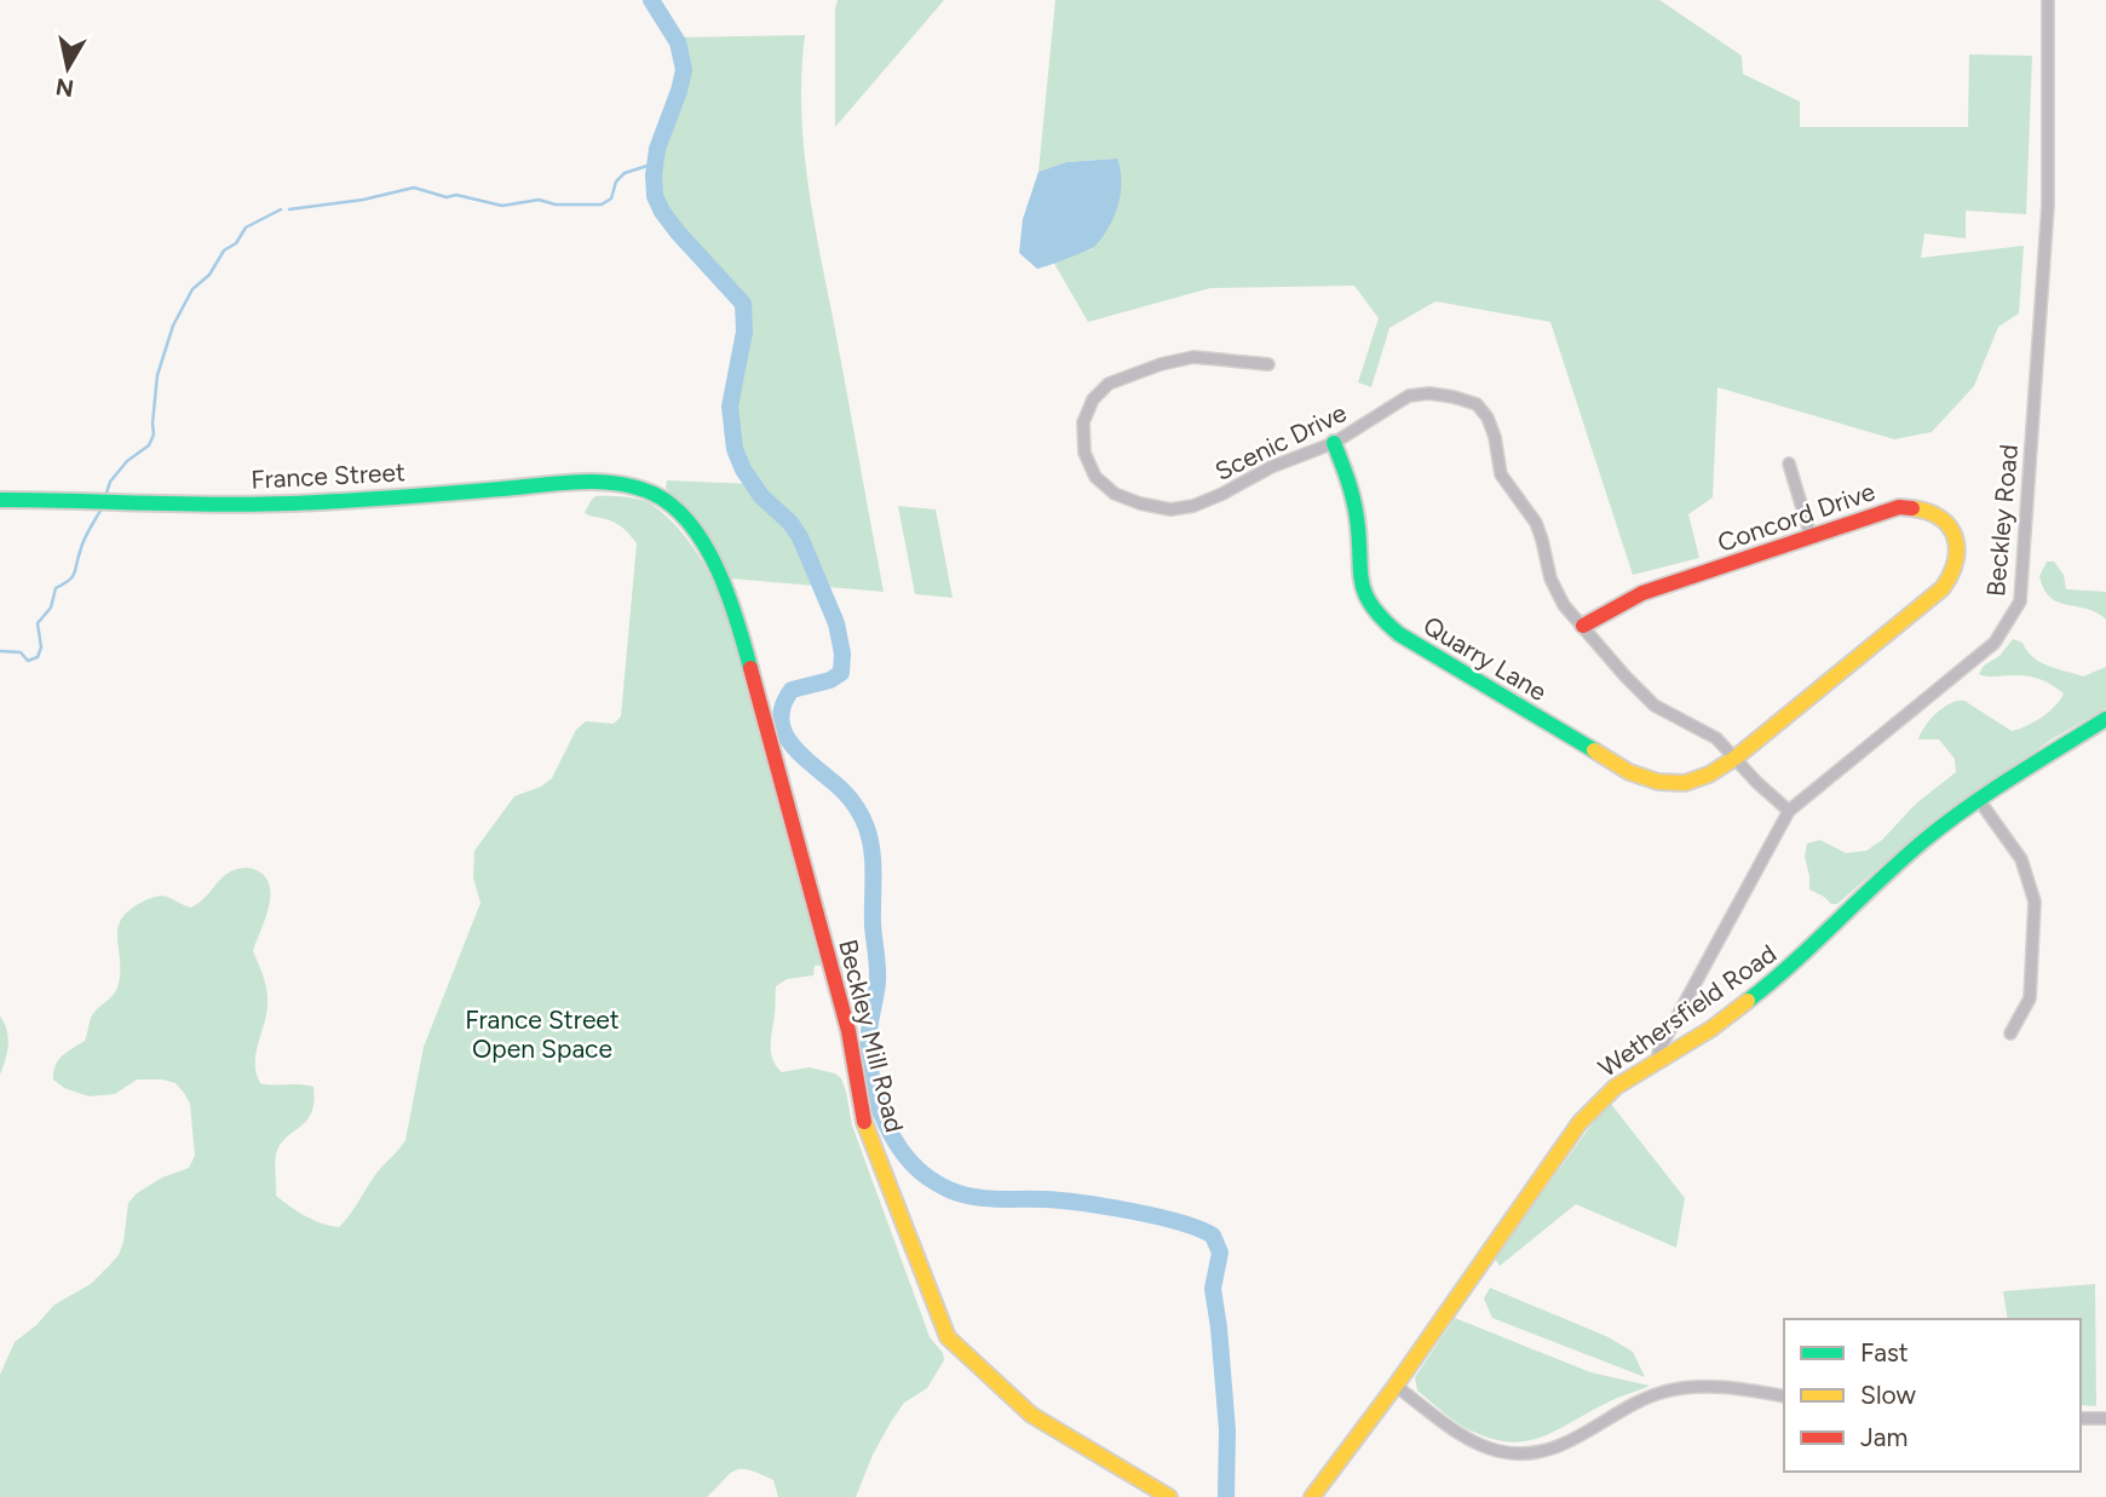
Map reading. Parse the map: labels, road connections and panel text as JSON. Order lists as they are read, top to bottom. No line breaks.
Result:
{"streets":{"street":["Scenic Drive","France Street","Concord Drive","Beckley Road","Quarry Lane","Wethersfield Road","Beckley Mill Road"]},"crossings":[["Scenic Drive","Concord Drive"],["Scenic Drive","Beckley Road"],["Scenic Drive","Quarry Lane"],["France Street","Beckley Mill Road"],["Concord Drive","Quarry Lane"],["Beckley Road","Wethersfield Road"]],"parks":["France Street Open Space"],"legend":["Fast","Slow","Jam"],"north":"bottom"}
